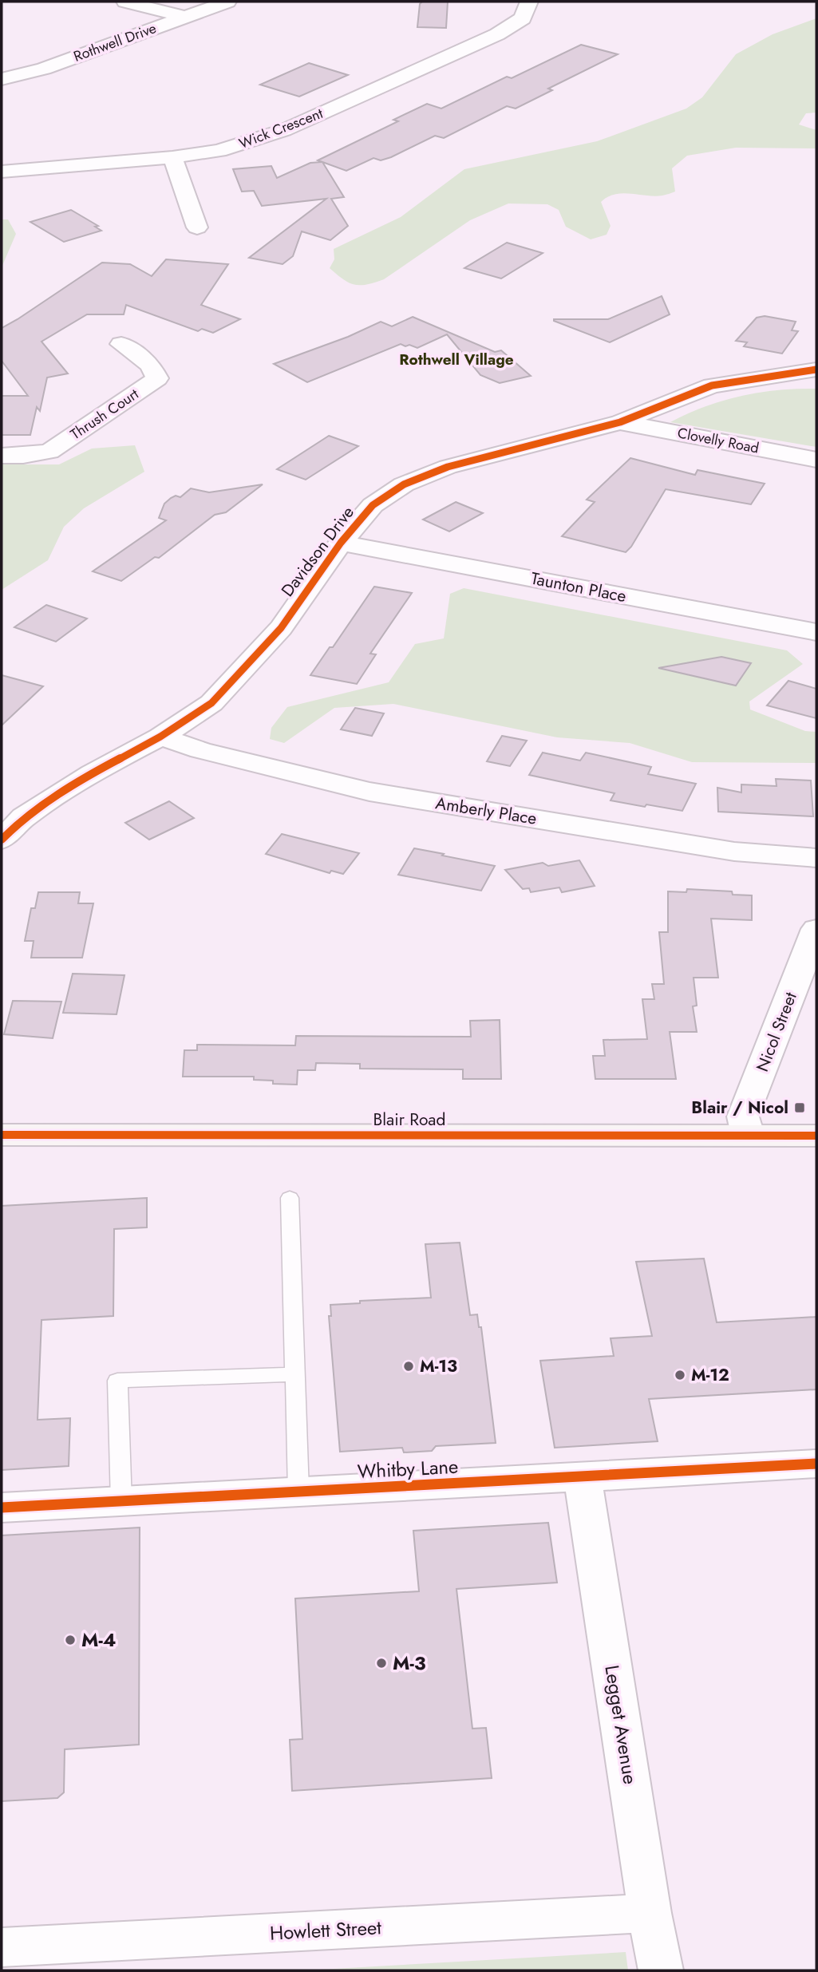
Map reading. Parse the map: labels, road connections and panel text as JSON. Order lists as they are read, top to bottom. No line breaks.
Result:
{"streets":{"street":["Rothwell Drive","Wick Crescent","Thrush Court","Clovelly Road","Davidson Drive","Taunton Place","Amberly Place","Nicol Street","Blair Road","Whitby Lane","Legget Avenue","Howlett Street"]},"crossings":[["Clovelly Road","Davidson Drive"],["Davidson Drive","Taunton Place"],["Davidson Drive","Amberly Place"],["Nicol Street","Blair Road"],["Whitby Lane","Legget Avenue"],["Legget Avenue","Howlett Street"]],"districts":["Rothwell Village"],"places":{"transit":["Blair / Nicol"],"other":["M-13","M-12","M-4","M-3"]}}
